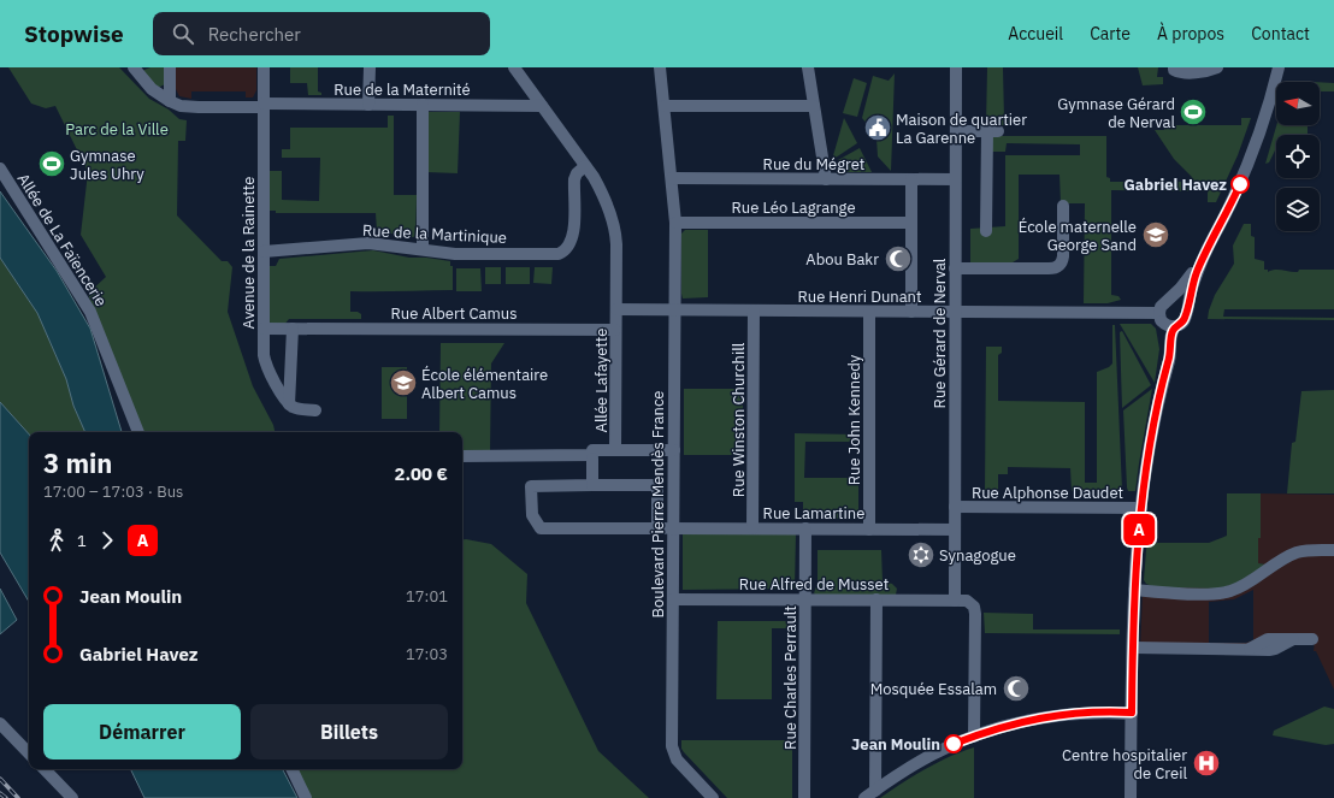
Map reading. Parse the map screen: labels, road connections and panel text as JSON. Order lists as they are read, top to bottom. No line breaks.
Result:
{"streets":{"street":["Rue de la Maternité","Rue du Mégret","Rue Léo Lagrange","Rue de la Martinique","Allée de La Faïencerie","Avenue de la Rainette","Rue Henri Dunant","Rue Albert Camus","Rue Gérard de Nerval","Allée Lafayette","Rue Winston Churchill","Rue John Kennedy","Rue Alphonse Daudet","Boulevard Pierre Mendès France","Rue Lamartine","Rue Alfred de Musset","Rue Charles Perrault"]},"crossings":[["Rue de la Maternité","Avenue de la Rainette"],["Rue de la Maternité","Allée Lafayette"],["Rue du Mégret","Rue Gérard de Nerval"],["Rue du Mégret","Boulevard Pierre Mendès France"],["Rue Léo Lagrange","Boulevard Pierre Mendès France"],["Rue de la Martinique","Avenue de la Rainette"],["Rue de la Martinique","Allée Lafayette"],["Avenue de la Rainette","Rue Albert Camus"],["Rue Henri Dunant","Rue Gérard de Nerval"],["Rue Henri Dunant","Allée Lafayette"],["Rue Henri Dunant","Rue Winston Churchill"],["Rue Henri Dunant","Rue John Kennedy"],["Rue Henri Dunant","Boulevard Pierre Mendès France"],["Rue Albert Camus","Allée Lafayette"],["Rue Gérard de Nerval","Rue Alphonse Daudet"],["Rue Gérard de Nerval","Rue Lamartine"],["Rue Gérard de Nerval","Rue Alfred de Musset"],["Rue Winston Churchill","Rue Lamartine"],["Rue John Kennedy","Rue Lamartine"],["Boulevard Pierre Mendès France","Rue Lamartine"],["Boulevard Pierre Mendès France","Rue Alfred de Musset"],["Rue Lamartine","Rue Charles Perrault"],["Rue Alfred de Musset","Rue Charles Perrault"]],"parks":["Parc de la Ville"],"places":{"sports":["Gymnase Gérard de Nerval","Gymnase Jules Uhry"],"public building":["Maison de quartier La Garenne"],"other":["Gabriel Havez","Jean Moulin"],"school or university":["École maternelle George Sand","École élémentaire Albert Camus"],"mosque":["Abou Bakr","Mosquée Essalam"],"synagogue":["Synagogue"],"hospital":["Centre hospitalier de Creil"]},"lines":["bus line A"],"north":"left","page":{"header":"Stopwise","search":"Rechercher","nav":["Accueil","Carte","À propos","Contact"],"on_map":"A","heading":["3 min","17:00 – 17:03 · Bus","2.00 €"],"legs":["1","A"],"list":[{"name":"Jean Moulin","value":"17:01"},{"name":"Gabriel Havez","value":"17:03"}],"buttons":["Démarrer","Billets"]}}
